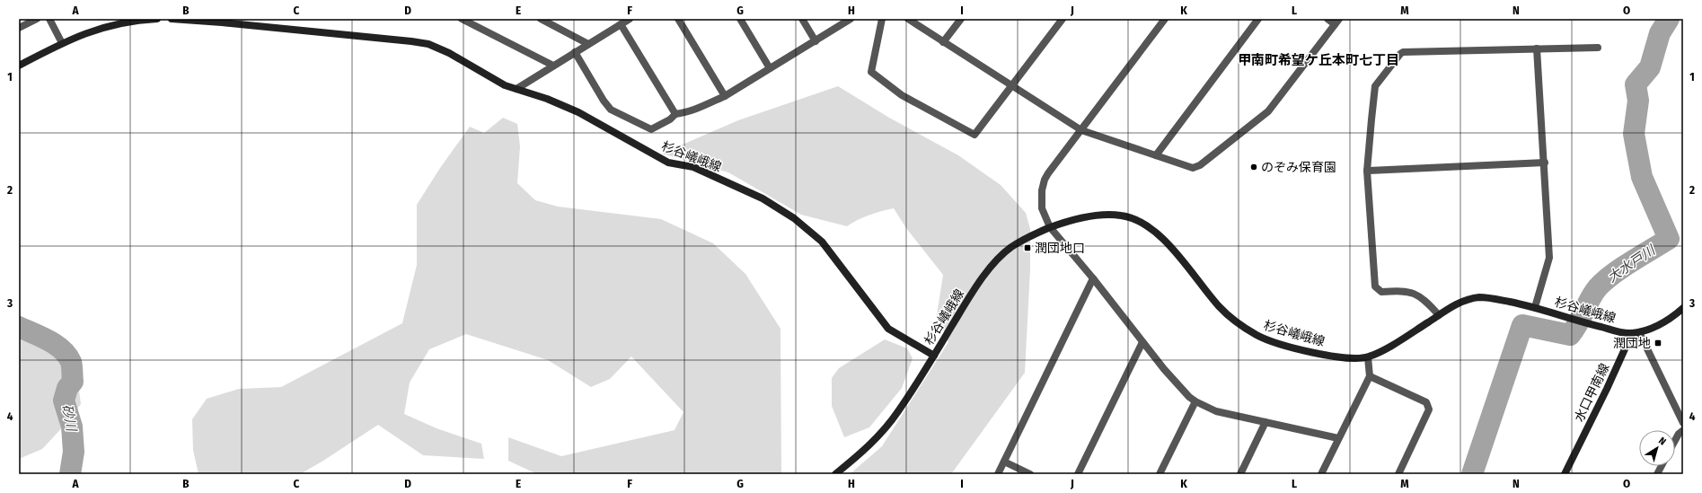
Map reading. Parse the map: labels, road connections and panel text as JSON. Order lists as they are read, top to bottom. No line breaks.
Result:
{"streets":{"main road":["杉谷嶬峨線","水口甲南線"]},"crossings":[["杉谷嶬峨線","水口甲南線"]],"districts":["甲南町希望ケ丘本町七丁目"],"water":["大水戸川","砂川"],"places":{"other":["のぞみ保育園"],"transit":["潤団地口","潤団地"]},"north":"top right","grid":{"columns":["A","B","C","D","E","F","G","H","I","J","K","L","M","N","O"],"rows":["1","2","3","4"]}}
